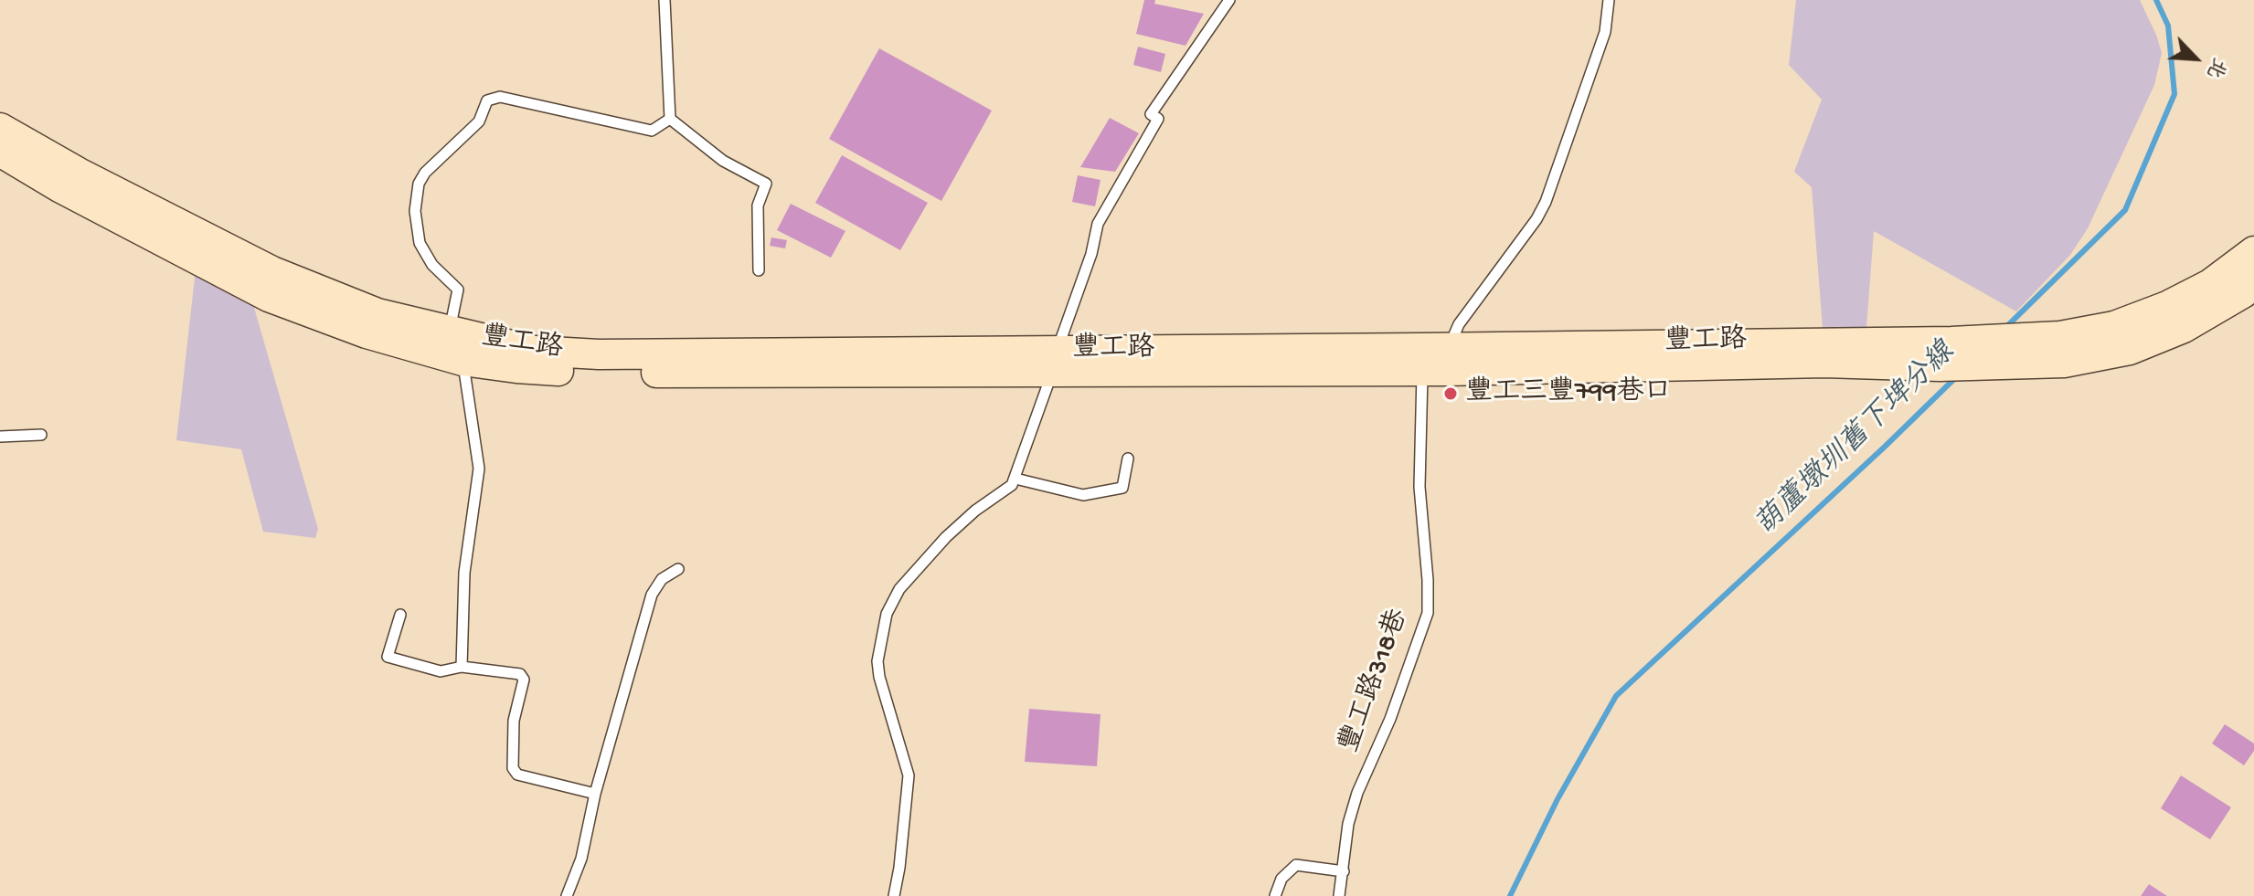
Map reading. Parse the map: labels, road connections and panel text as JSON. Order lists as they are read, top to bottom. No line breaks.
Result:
{"streets":{"street":["豐工路"],"lane":["豐工路318巷"]},"crossings":[["豐工路","豐工路318巷"]],"water":["葫蘆墩圳舊下埤分線"],"places":["豐工三豐799巷口"],"north":"bottom right"}
